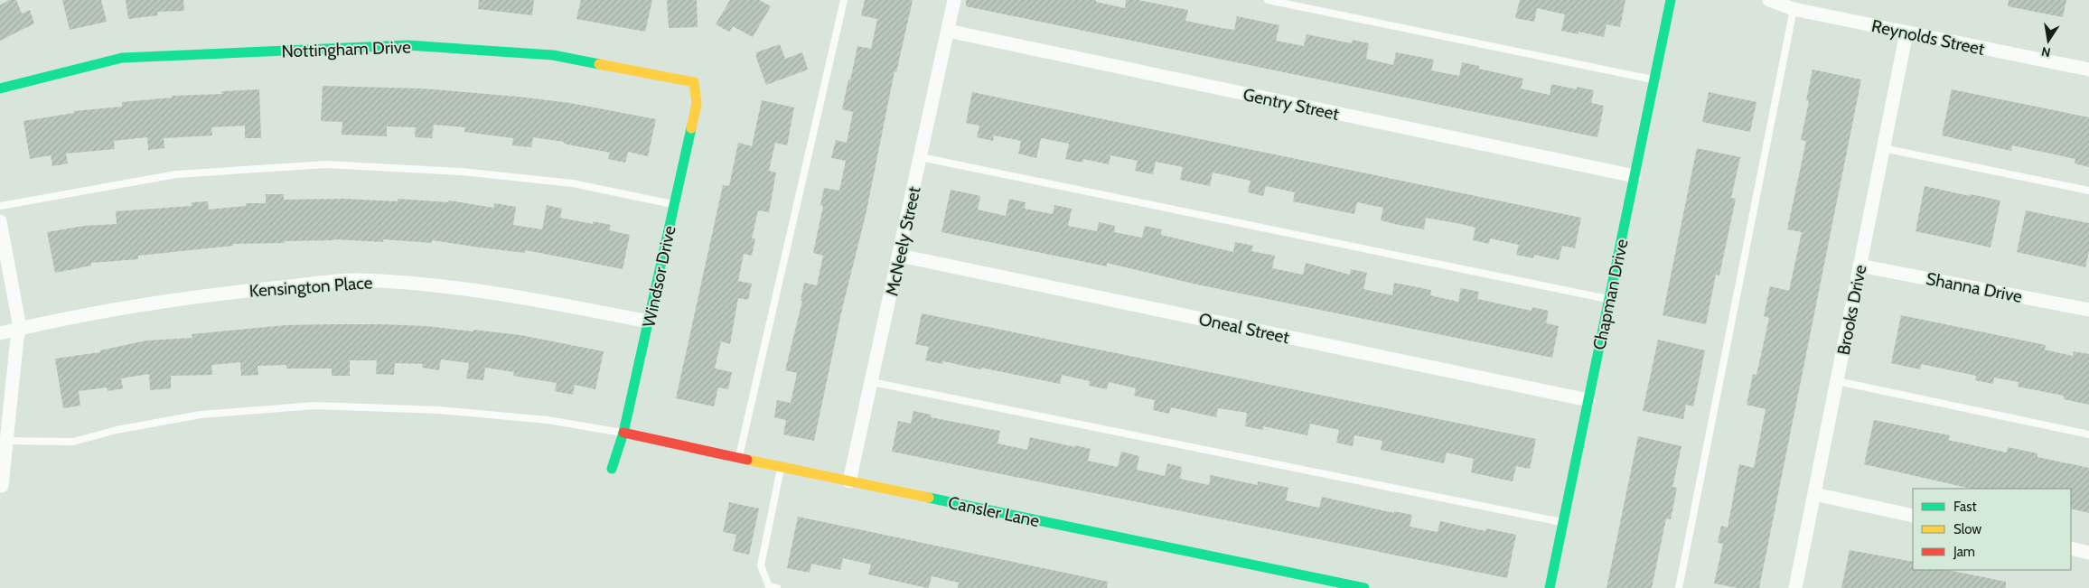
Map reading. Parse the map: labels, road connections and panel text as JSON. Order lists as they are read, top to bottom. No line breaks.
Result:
{"streets":{"street":["Reynolds Street","Nottingham Drive","Gentry Street","McNeely Street","Windsor Drive","Kensington Place","Shanna Drive","Chapman Drive","Brooks Drive","Oneal Street","Cansler Lane"]},"crossings":[["Reynolds Street","Brooks Drive"],["Nottingham Drive","Windsor Drive"],["Gentry Street","McNeely Street"],["Gentry Street","Chapman Drive"],["McNeely Street","Oneal Street"],["McNeely Street","Cansler Lane"],["Windsor Drive","Kensington Place"],["Windsor Drive","Cansler Lane"],["Shanna Drive","Brooks Drive"],["Chapman Drive","Oneal Street"]],"legend":["Fast","Slow","Jam"],"north":"bottom"}
